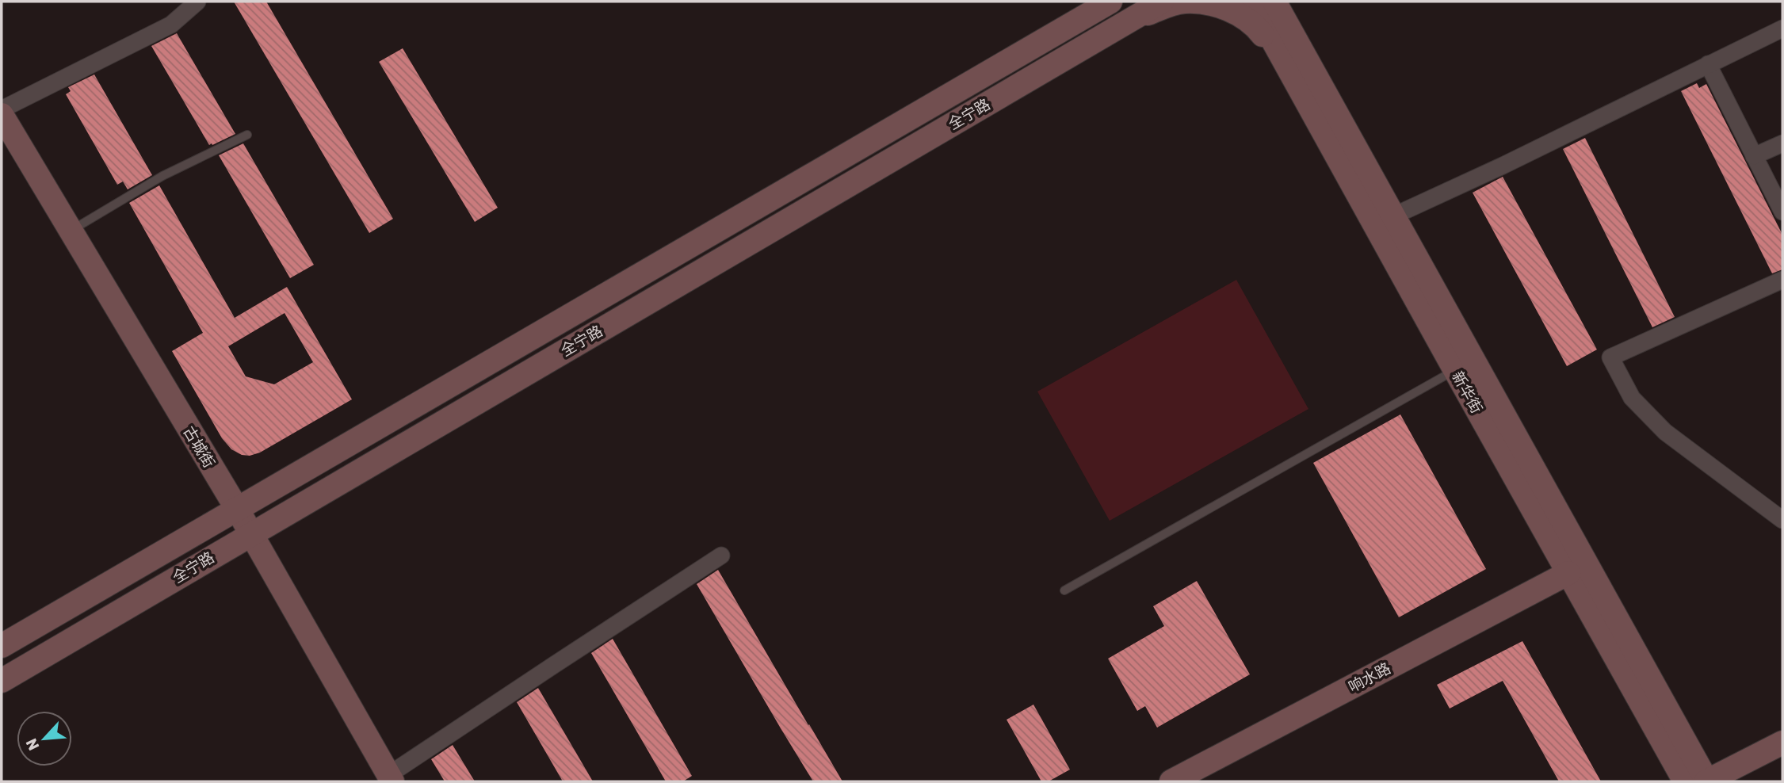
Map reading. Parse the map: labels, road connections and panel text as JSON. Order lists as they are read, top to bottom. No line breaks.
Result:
{"streets":{"main road":["全宁路","新华街","古城街","响水路"]},"crossings":[["全宁路","古城街"],["新华街","响水路"]],"north":"bottom left"}
